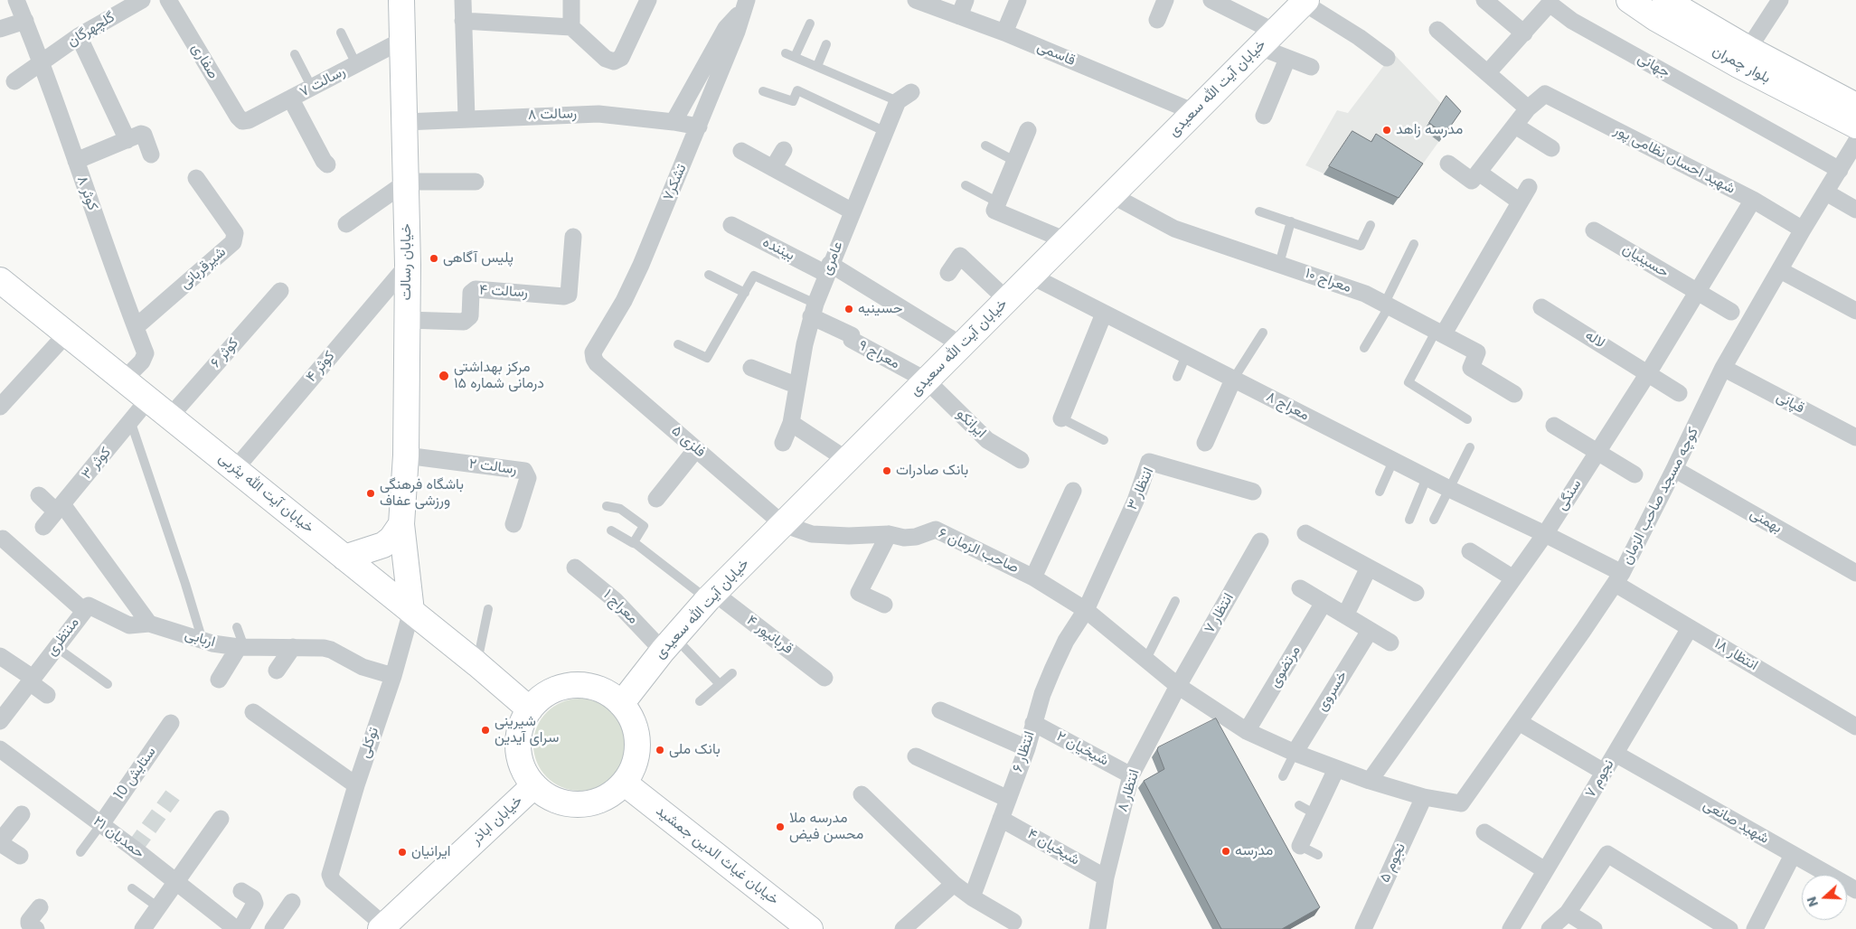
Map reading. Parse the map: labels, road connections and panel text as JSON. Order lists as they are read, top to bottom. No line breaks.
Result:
{"streets":{"main road":["بلوار چمران","خیابان آیت الله سعیدی","خیابان رسالت","خیابان آیت الله یثربی","خیابان اباذر","خیابان غیاث الدین جمشید"],"street":["گلچهرگان","قاسمی","صفاری","جهانی","رسالت ۷","رسالت ۸","شهید احسان نظامی پور","تشکر۷","کوثر ۸","بیننده","عامری","حسینیان","شیرقربانی","معراج ۱۰","رسالت ۴","لاله","کوثر ۶","معراج ۹","کوثر ۴","قپانی","معراج ۸","ایرانکو","فلزی ۵","کوثر ۳","رسالت ۲","انتظار ۳","سنگی","کوچه مسجد صاحب الزمان","بهمنی","صاحب الزمان ۶","معراج ۱","انتظار ۷","قربانپور ۴","منتظری","اربابی","انتظار ۱۸","مرتضوی","خسروی","توکلی","شیخیان ۲","انتظار ۶","ستایش 10","نجوم ۷","انتظار ۸","شهید صانعی","حمدیان ۲۱","شیخیان ۴","نجوم ۵"]},"crossings":[["گلچهرگان","کوثر ۸"],["قاسمی","خیابان آیت الله سعیدی"],["صفاری","رسالت ۷"],["جهانی","کوچه مسجد صاحب الزمان"],["رسالت ۷","خیابان رسالت"],["خیابان آیت الله سعیدی","بیننده"],["خیابان آیت الله سعیدی","معراج ۱۰"],["خیابان آیت الله سعیدی","معراج ۹"],["خیابان آیت الله سعیدی","معراج ۸"],["خیابان آیت الله سعیدی","ایرانکو"],["خیابان آیت الله سعیدی","فلزی ۵"],["خیابان آیت الله سعیدی","خیابان آیت الله یثربی"],["خیابان آیت الله سعیدی","صاحب الزمان ۶"],["خیابان آیت الله سعیدی","معراج ۱"],["خیابان آیت الله سعیدی","قربانپور ۴"],["خیابان آیت الله سعیدی","خیابان اباذر"],["خیابان آیت الله سعیدی","خیابان غیاث الدین جمشید"],["رسالت ۸","تشکر۷"],["رسالت ۸","خیابان رسالت"],["شهید احسان نظامی پور","سنگی"],["شهید احسان نظامی پور","کوچه مسجد صاحب الزمان"],["تشکر۷","فلزی ۵"],["کوثر ۸","شیرقربانی"],["کوثر ۸","خیابان آیت الله یثربی"],["بیننده","عامری"],["عامری","معراج ۹"],["حسینیان","سنگی"],["خیابان رسالت","رسالت ۴"],["خیابان رسالت","کوثر ۴"],["خیابان رسالت","رسالت ۲"],["خیابان رسالت","خیابان آیت الله یثربی"],["خیابان رسالت","توکلی"],["لاله","سنگی"],["کوثر ۶","خیابان آیت الله یثربی"],["معراج ۹","ایرانکو"],["کوثر ۴","خیابان آیت الله یثربی"],["قپانی","کوچه مسجد صاحب الزمان"],["معراج ۸","سنگی"],["معراج ۸","کوچه مسجد صاحب الزمان"],["معراج ۸","انتظار ۱۸"],["فلزی ۵","صاحب الزمان ۶"],["کوثر ۳","خیابان آیت الله یثربی"],["انتظار ۳","صاحب الزمان ۶"],["انتظار ۳","انتظار ۶"],["خیابان آیت الله یثربی","توکلی"],["خیابان آیت الله یثربی","خیابان اباذر"],["خیابان آیت الله یثربی","خیابان غیاث الدین جمشید"],["سنگی","صاحب الزمان ۶"],["کوچه مسجد صاحب الزمان","بهمنی"],["کوچه مسجد صاحب الزمان","صاحب الزمان ۶"],["کوچه مسجد صاحب الزمان","انتظار ۱۸"],["کوچه مسجد صاحب الزمان","نجوم ۵"],["صاحب الزمان ۶","انتظار ۷"],["صاحب الزمان ۶","مرتضوی"],["صاحب الزمان ۶","خسروی"],["صاحب الزمان ۶","انتظار ۶"],["صاحب الزمان ۶","انتظار ۸"],["صاحب الزمان ۶","نجوم ۵"],["انتظار ۷","انتظار ۸"],["منتظری","اربابی"],["اربابی","توکلی"],["انتظار ۱۸","نجوم ۷"],["توکلی","خیابان اباذر"],["شیخیان ۲","انتظار ۶"],["شیخیان ۲","انتظار ۸"],["انتظار ۶","شیخیان ۴"],["ستایش 10","حمدیان ۲۱"],["نجوم ۷","شهید صانعی"],["انتظار ۸","شیخیان ۴"],["خیابان اباذر","خیابان غیاث الدین جمشید"]],"places":["مدرسه زاهد","پلیس آگاهی","حسینیه","مرکز بهداشتی درمانی شماره ۱۵","بانک صادرات","باشگاه فرهنگی ورزشی عفاف","شیرینی سرای آیدین","بانک ملی","مدرسه ملا محسن فیض","مدرسه","ایرانیان"],"north":"left"}
